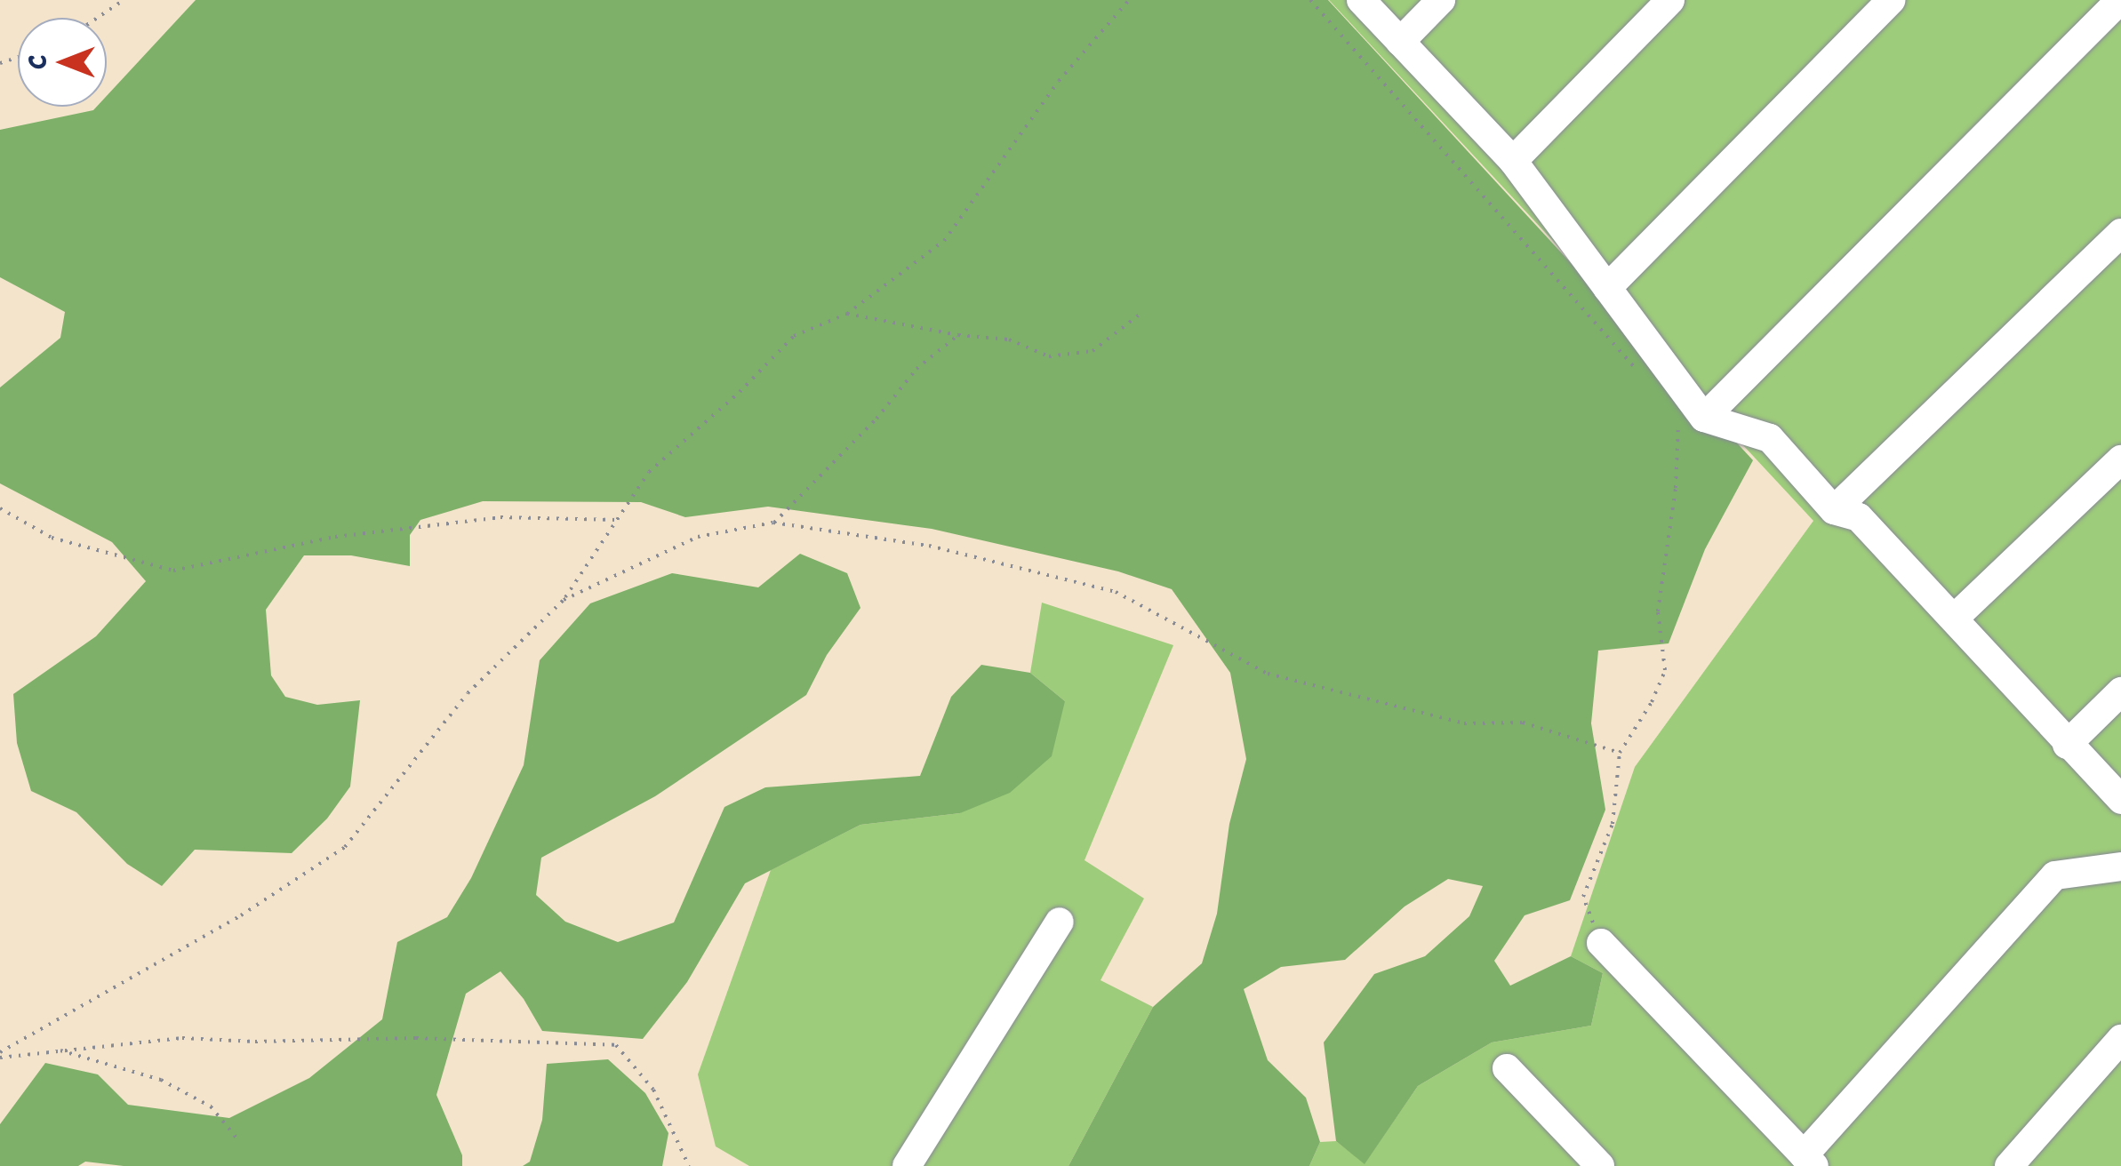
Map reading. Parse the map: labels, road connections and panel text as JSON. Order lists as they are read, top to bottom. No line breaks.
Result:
{"north":"left"}
